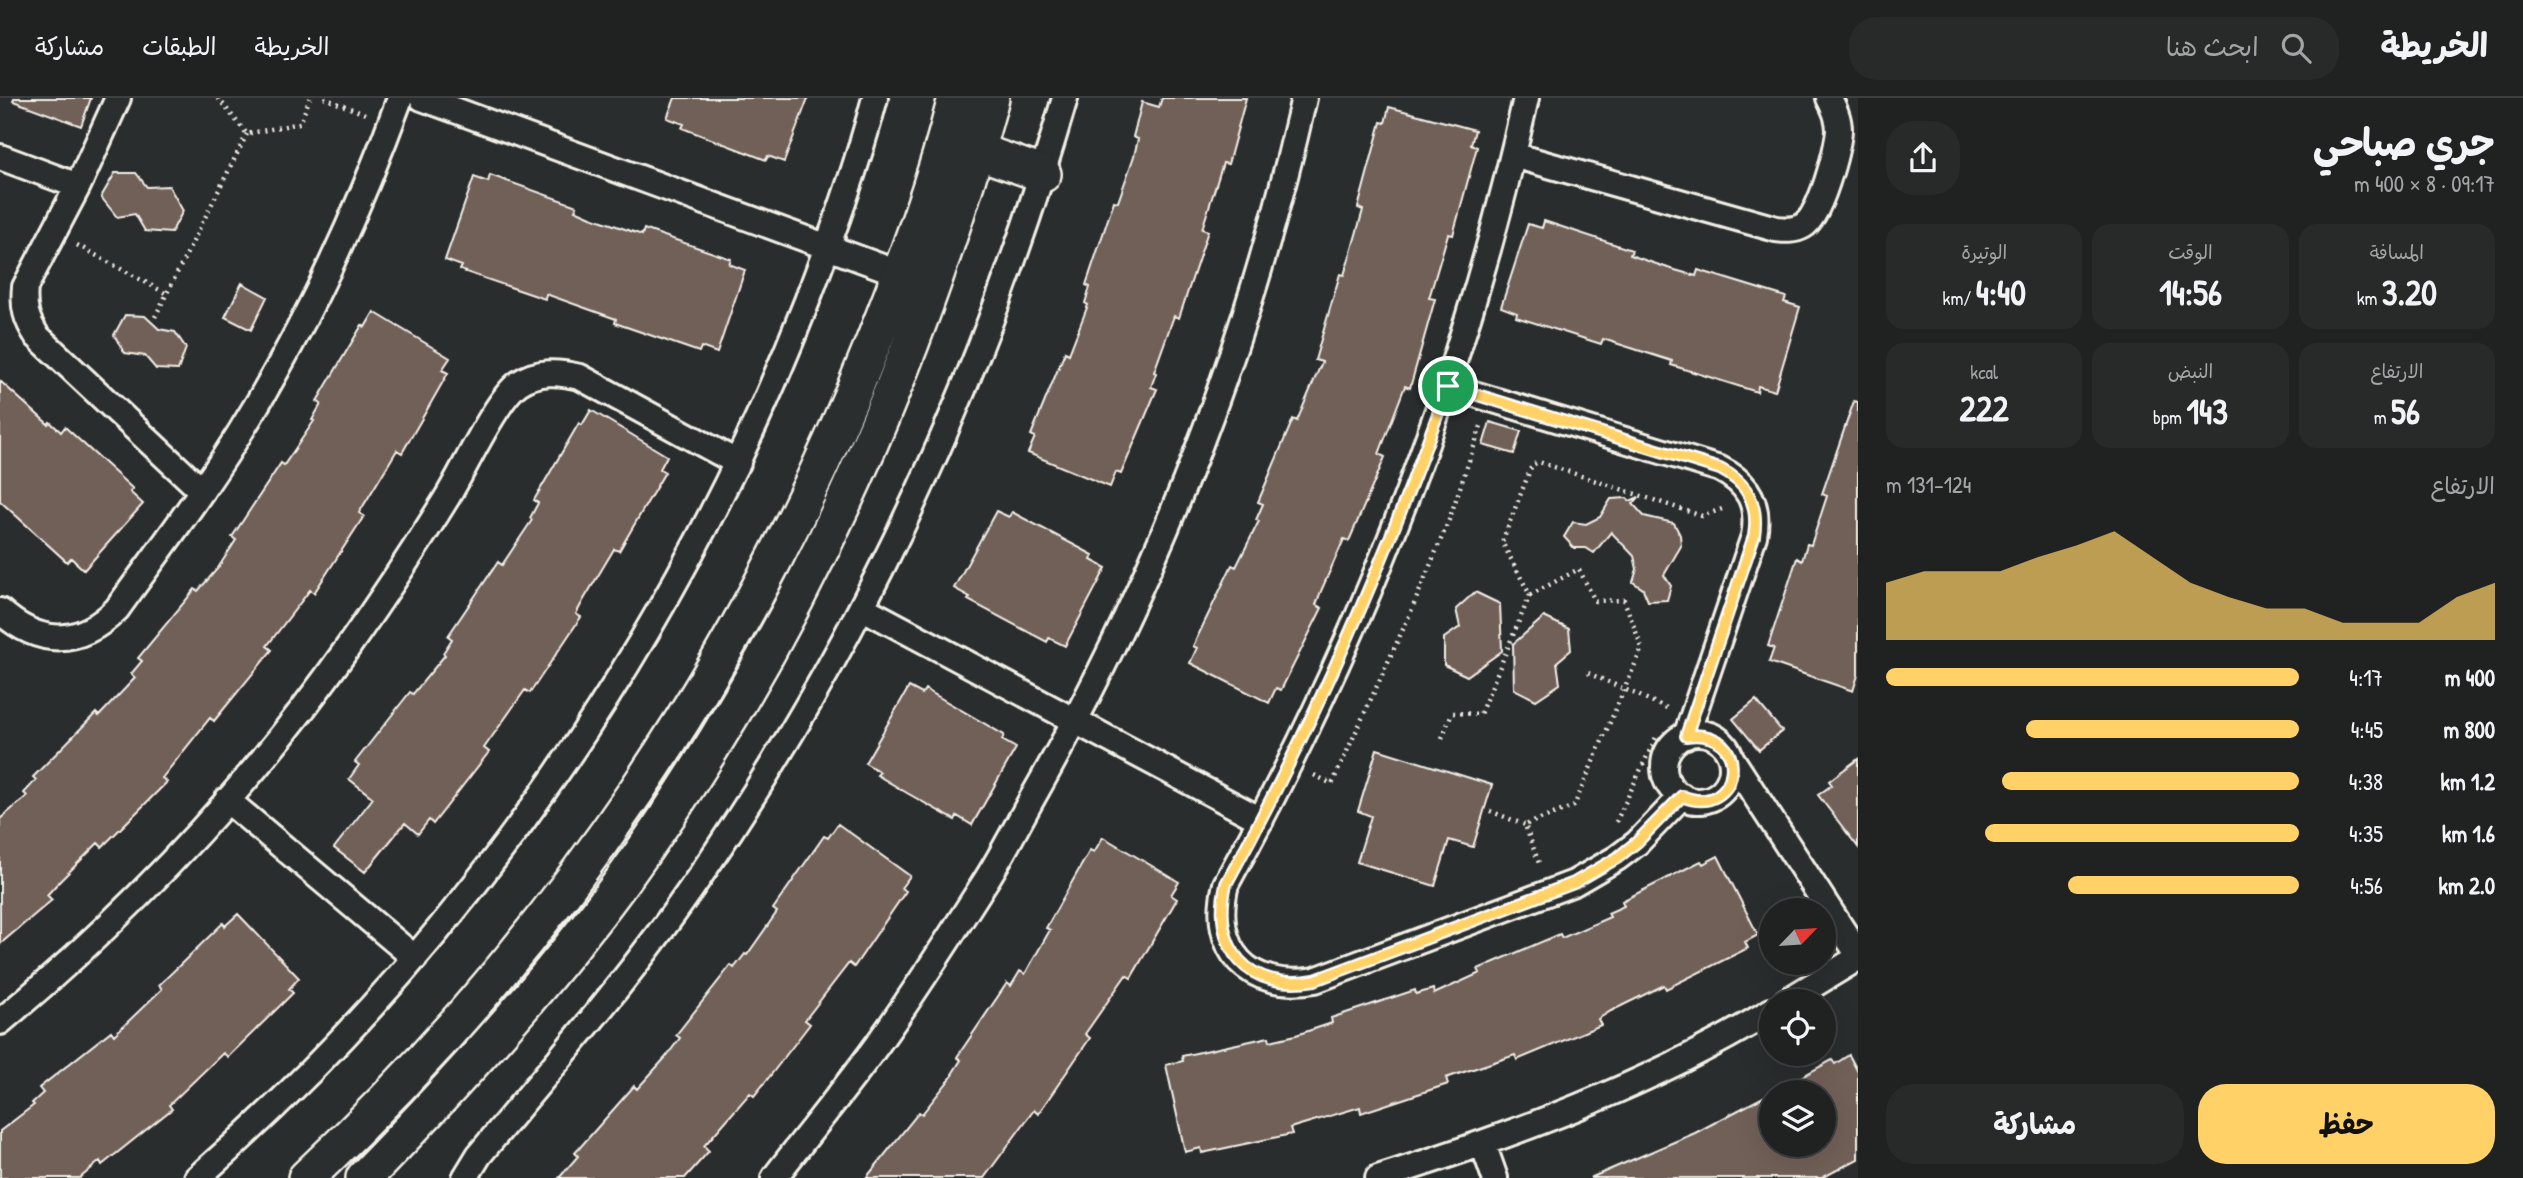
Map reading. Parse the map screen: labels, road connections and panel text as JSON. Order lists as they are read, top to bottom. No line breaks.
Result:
{"north":"top right","page":{"header":"الخريطة","search":"ابحث هنا","nav":["الخريطة","الطبقات","مشاركة"],"heading":["جري صباحي","09:17 · 8 × 400 m"],"stats":[["المسافة","3.20 km"],["الوقت","14:56"],["الوتيرة","4:40 /km"],["الارتفاع","56 m"],["النبض","143 bpm"],["kcal","222"]],"chart":["الارتفاع","124–131 m"],"list":[{"name":"400 m","note":"4:17"},{"name":"800 m","note":"4:45"},{"name":"1.2 km","note":"4:38"},{"name":"1.6 km","note":"4:35"},{"name":"2.0 km","note":"4:56"}],"buttons":["حفظ","مشاركة"]}}
